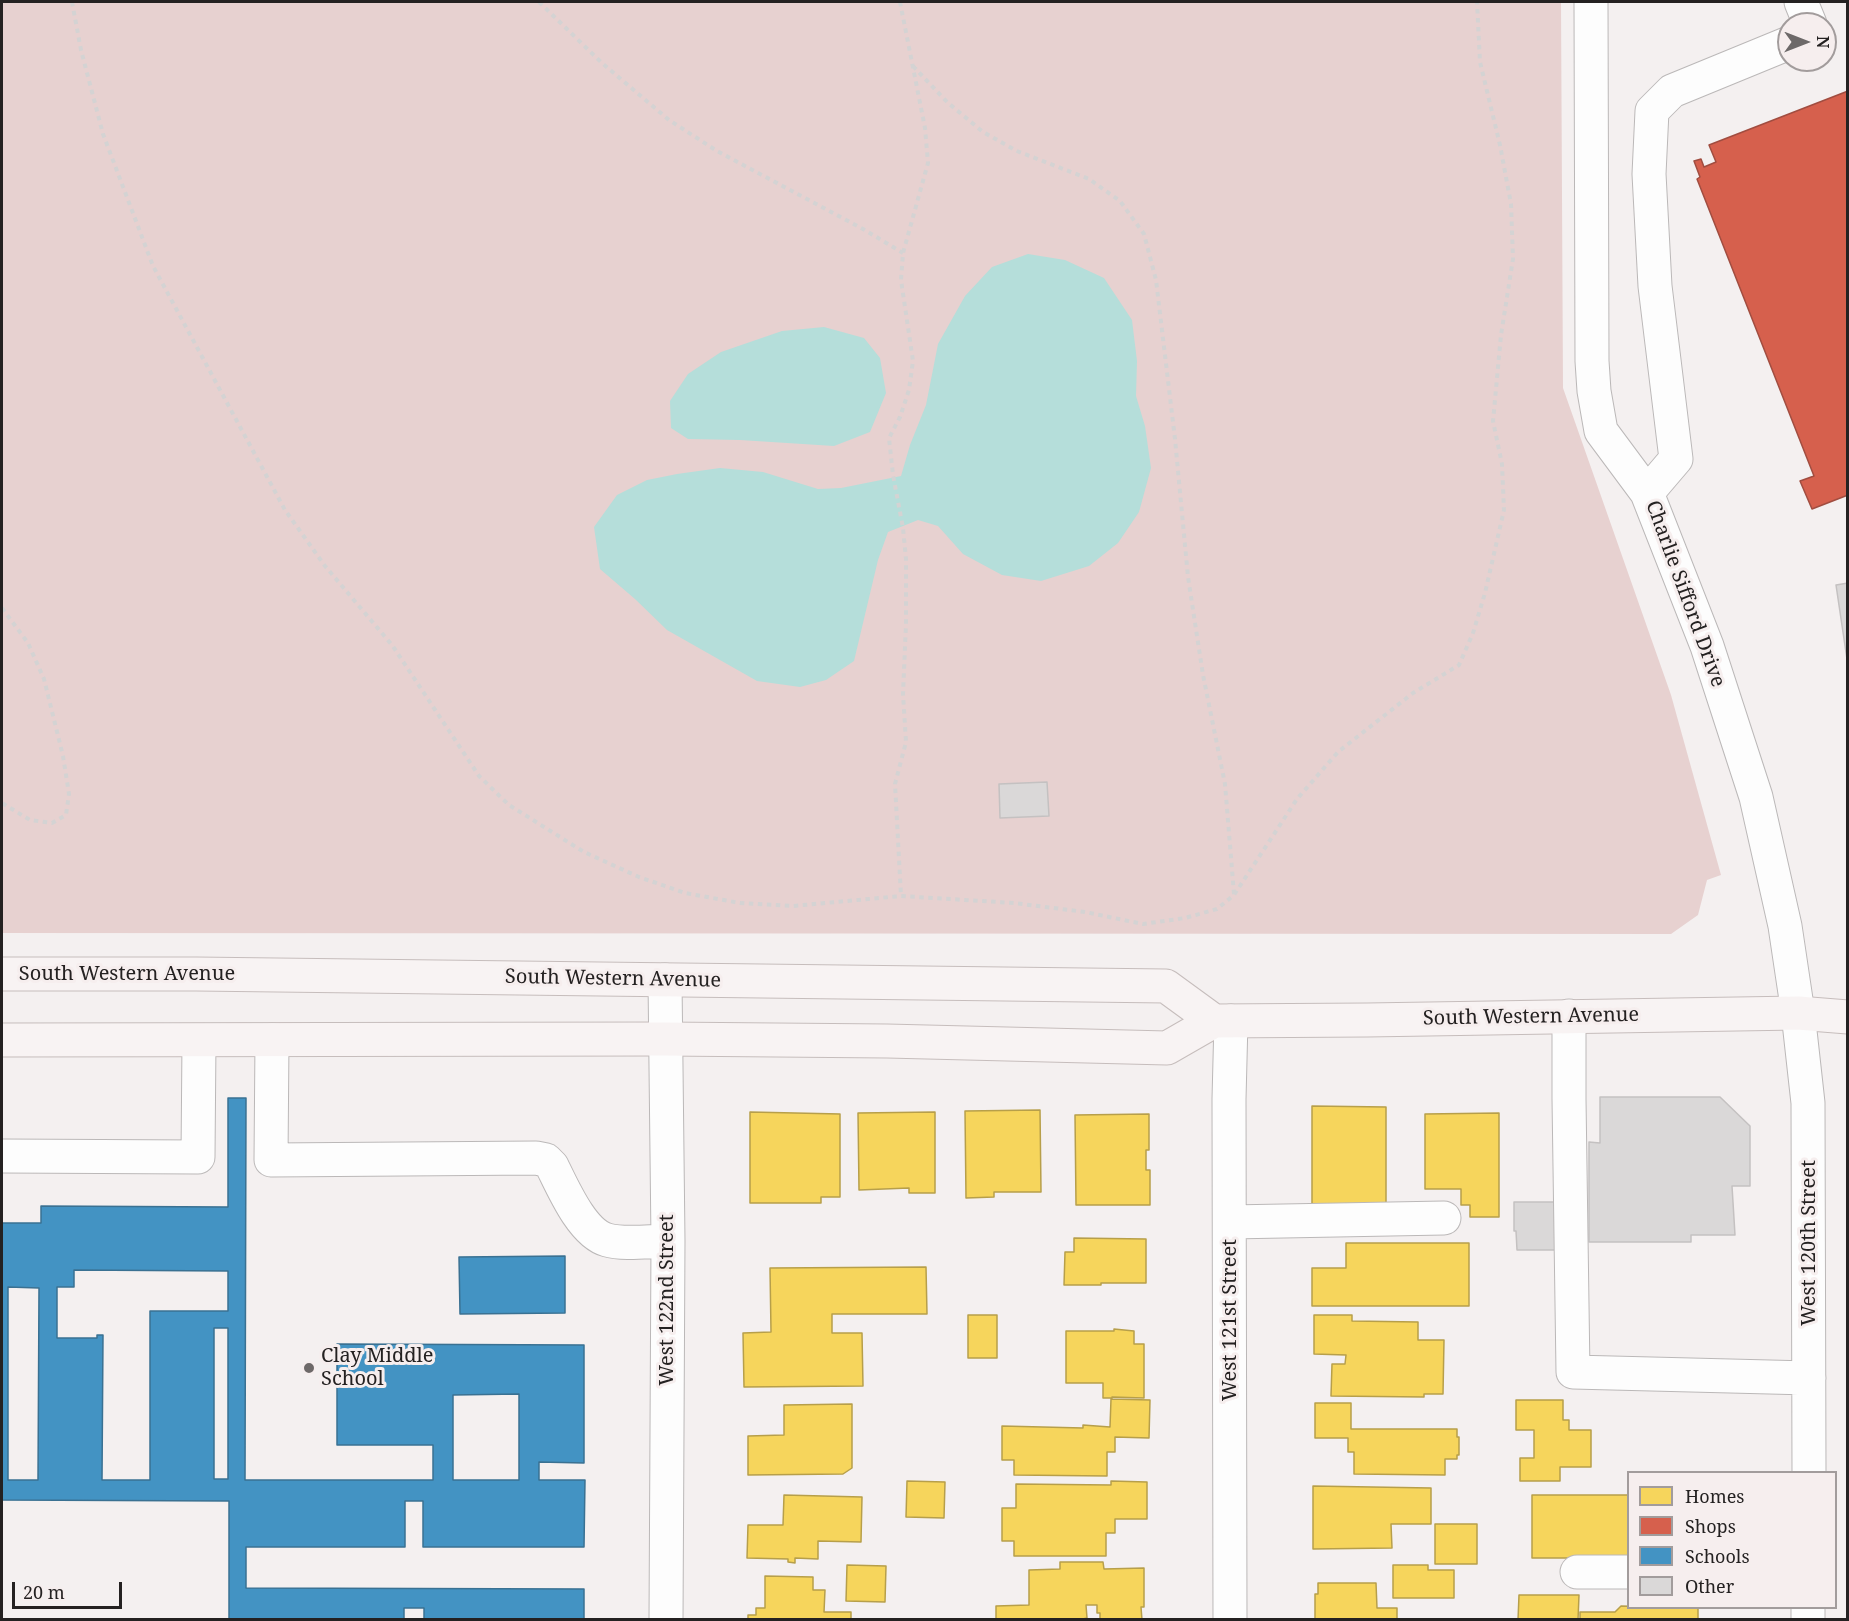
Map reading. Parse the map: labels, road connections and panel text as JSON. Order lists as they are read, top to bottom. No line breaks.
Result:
{"streets":{"main road":["South Western Avenue"],"street":["Charlie Sifford Drive","West 120th Street","West 122nd Street","West 121st Street"]},"crossings":[["Charlie Sifford Drive","South Western Avenue"],["Charlie Sifford Drive","West 120th Street"],["South Western Avenue","West 120th Street"],["South Western Avenue","West 122nd Street"],["South Western Avenue","West 121st Street"]],"places":["Clay Middle School"],"legend":["Homes","Shops","Schools","Other"],"scale_bar":"20 m","north":"right"}
